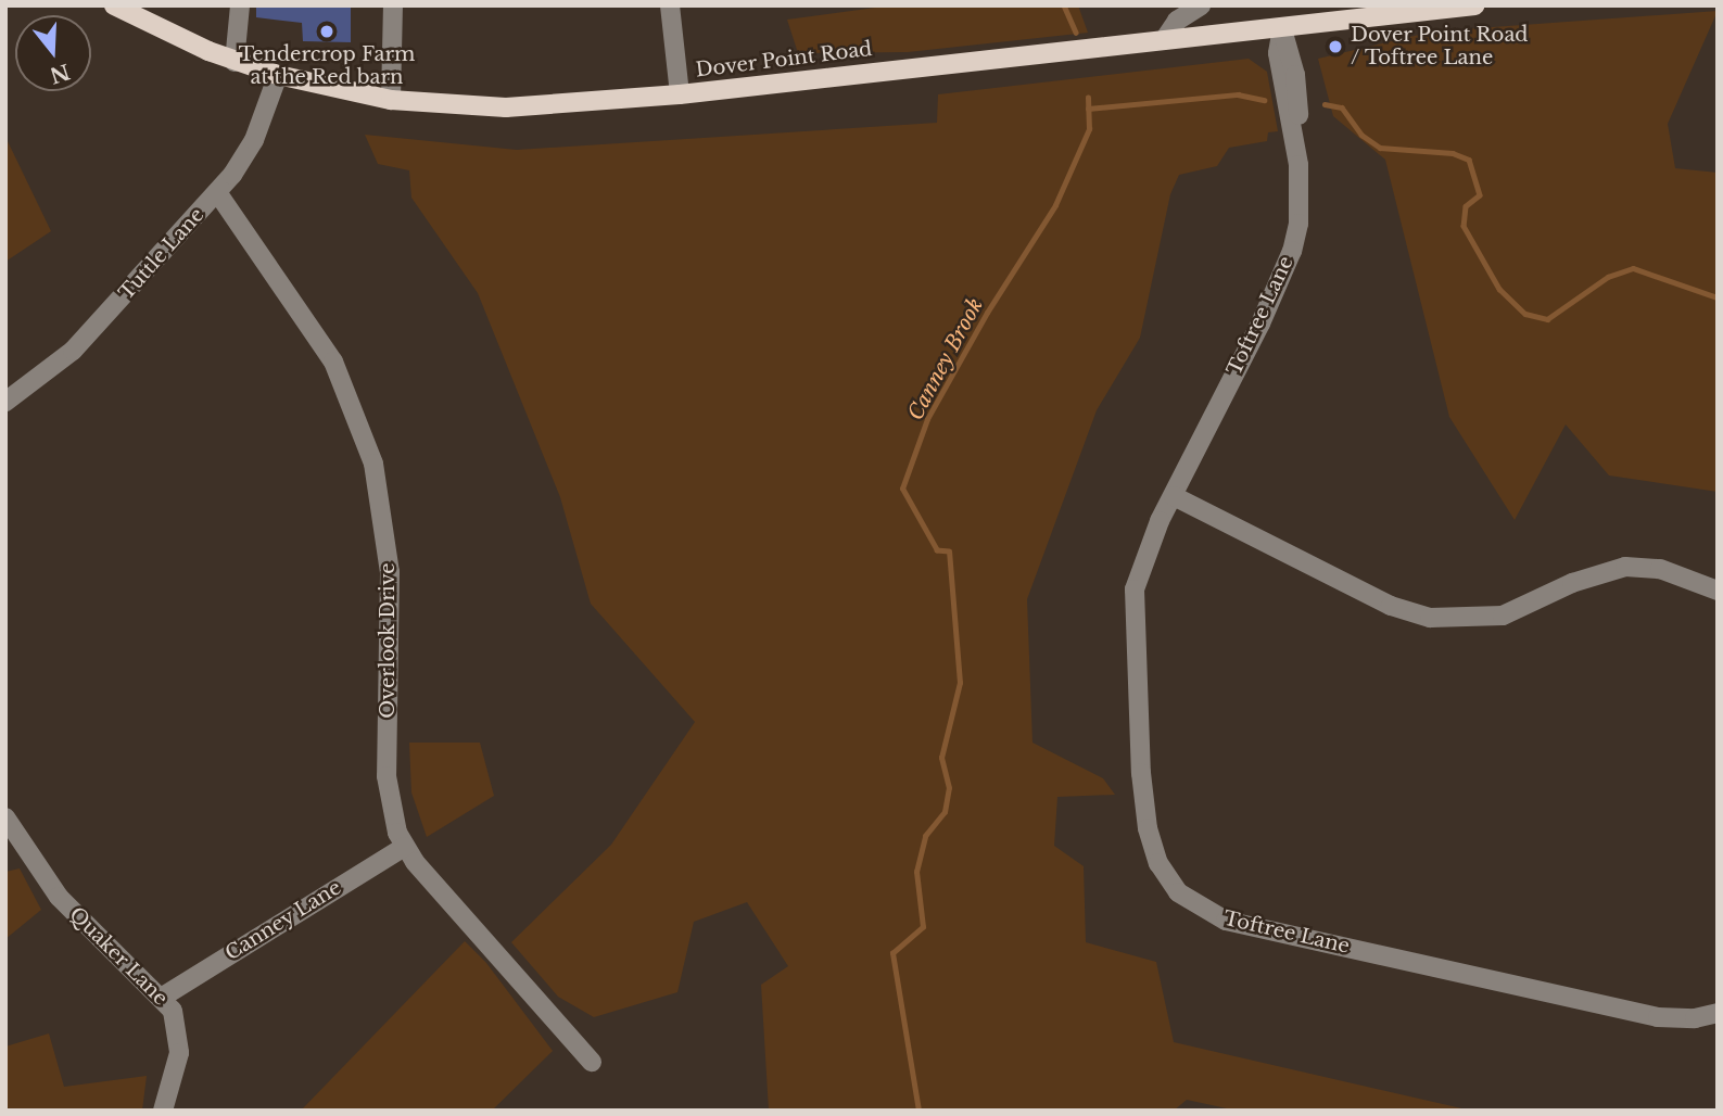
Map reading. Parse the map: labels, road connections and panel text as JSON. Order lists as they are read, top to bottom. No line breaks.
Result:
{"streets":{"main road":["Dover Point Road"],"street":["Tuttle Lane","Toftree Lane","Overlook Drive","Canney Lane","Quaker Lane"]},"crossings":[["Dover Point Road","Tuttle Lane"],["Dover Point Road","Toftree Lane"],["Tuttle Lane","Overlook Drive"],["Overlook Drive","Canney Lane"],["Canney Lane","Quaker Lane"]],"water":["Canney Brook"],"places":["Tendercrop Farm at the Red barn","Dover Point Road / Toftree Lane"],"north":"bottom"}
